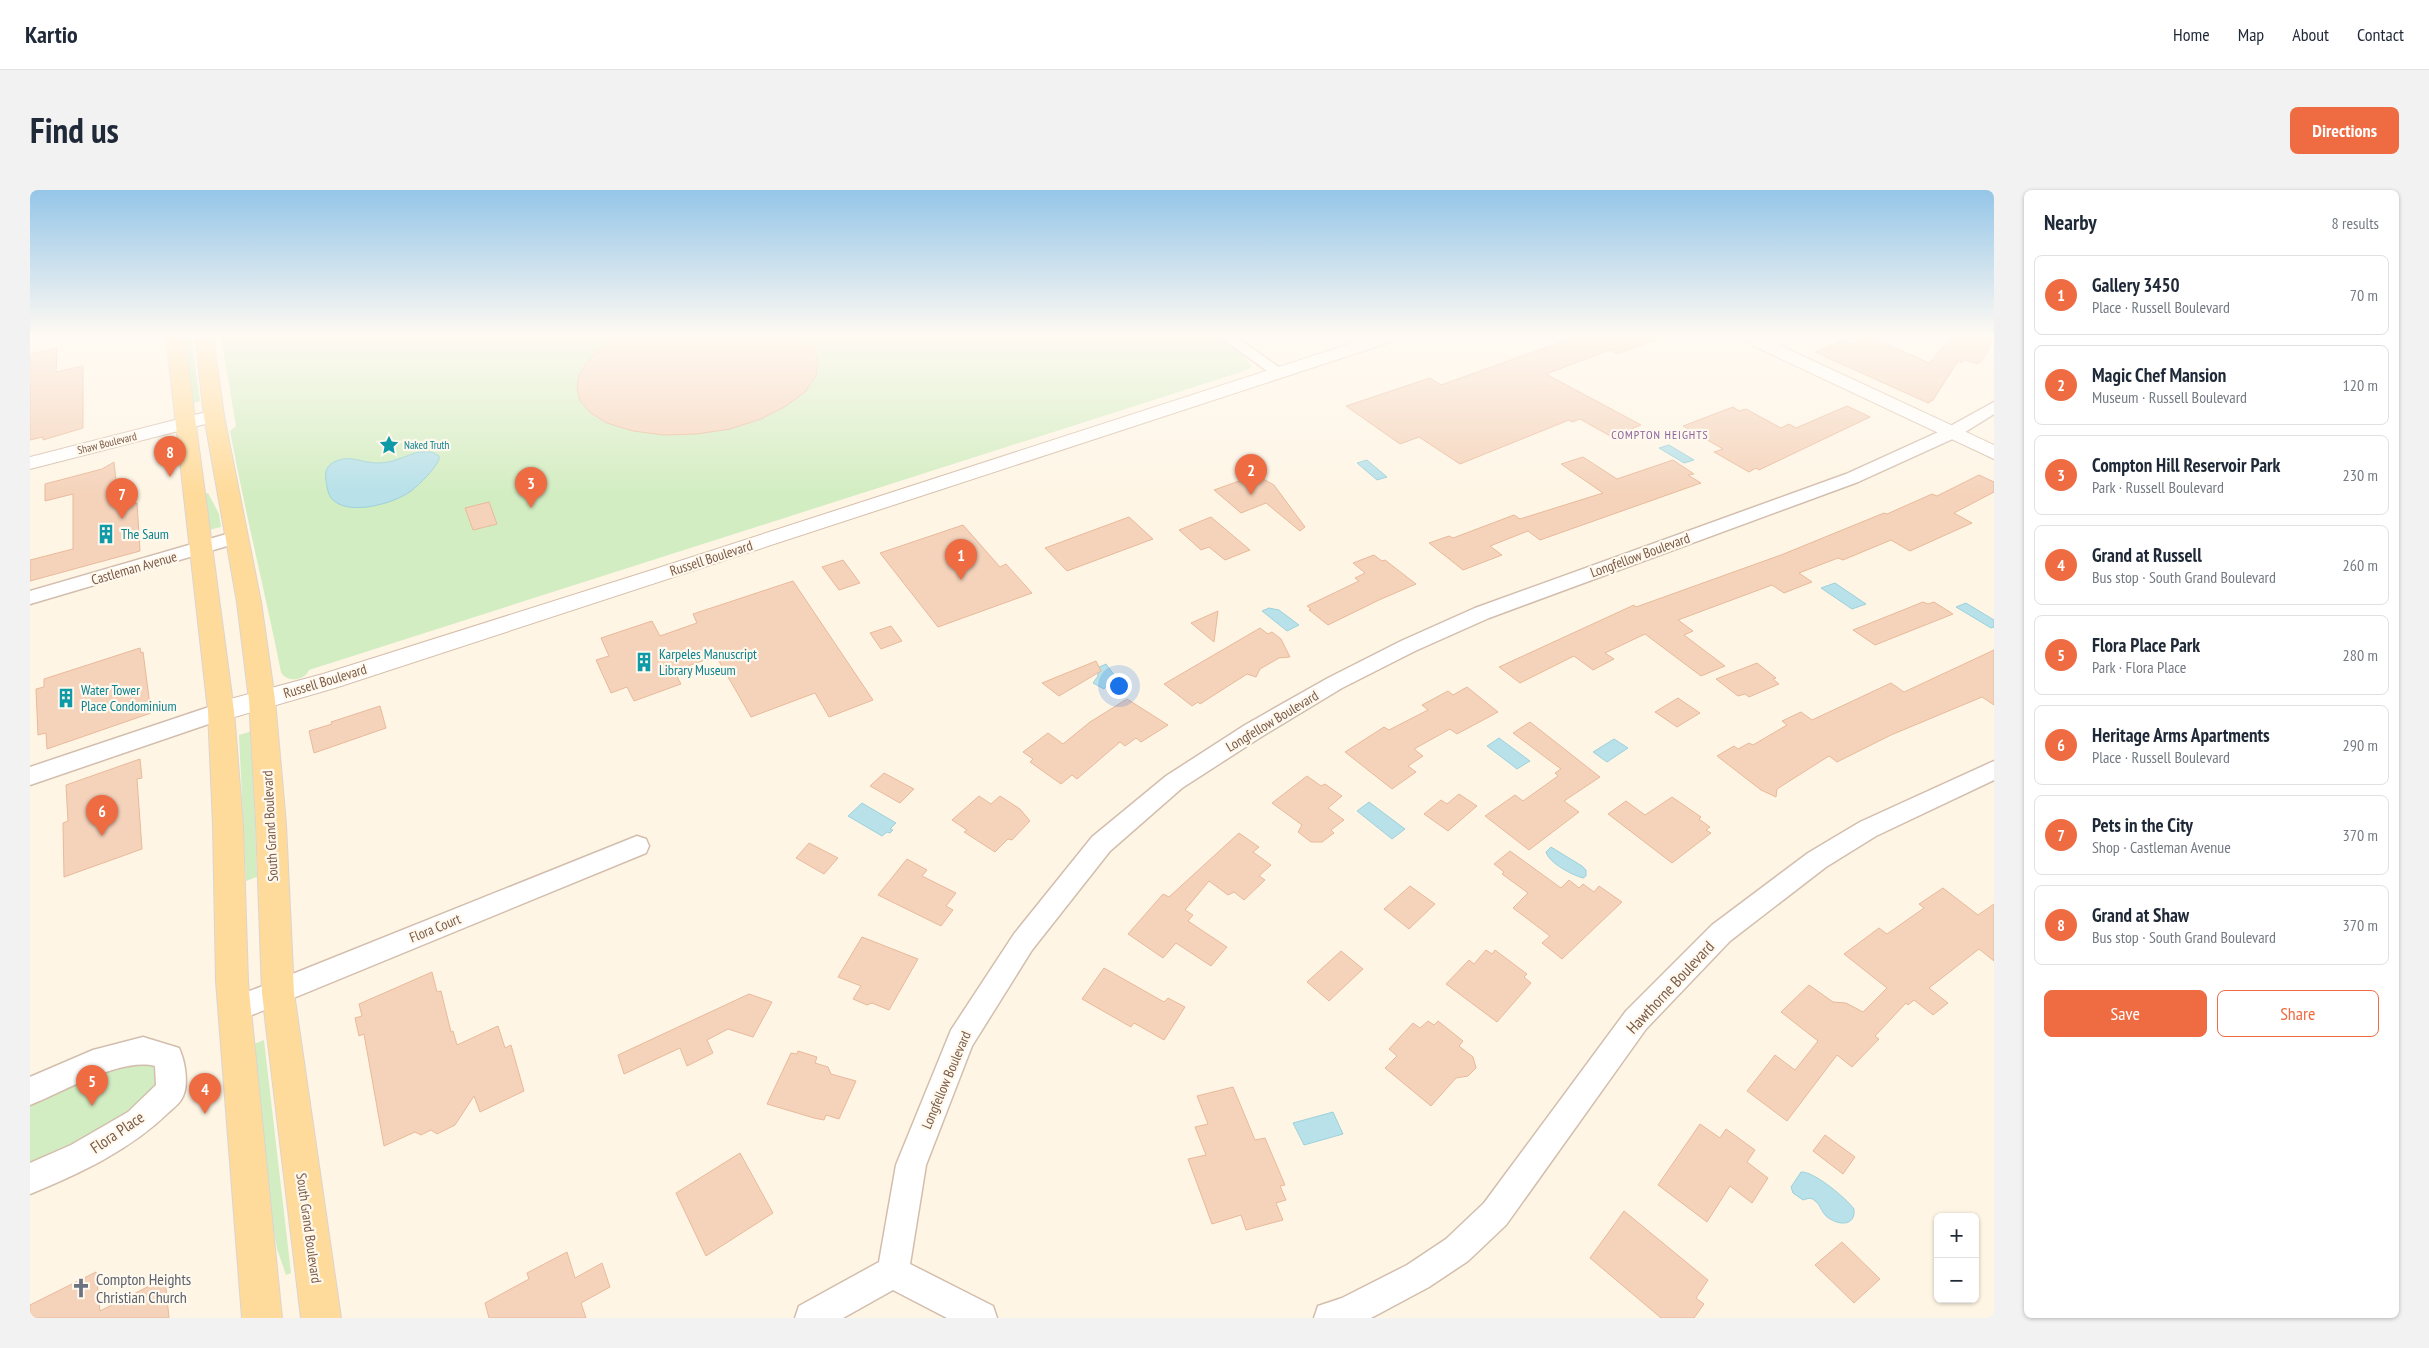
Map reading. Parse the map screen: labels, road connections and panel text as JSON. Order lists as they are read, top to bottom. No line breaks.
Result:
{"streets":{"main road":["Shaw Boulevard","Russell Boulevard","South Grand Boulevard"],"street":["Longfellow Boulevard","Castleman Avenue","Flora Court","Hawthorne Boulevard","Flora Place"]},"crossings":[["Shaw Boulevard","South Grand Boulevard"],["Russell Boulevard","South Grand Boulevard"],["Castleman Avenue","South Grand Boulevard"],["South Grand Boulevard","Flora Court"]],"districts":["COMPTON HEIGHTS"],"places":{"place":["Naked Truth"],"building":["The Saum","Karpeles Manuscript Library Museum","Water Tower Place Condominium"],"church":["Compton Heights Christian Church"]},"page":{"header":"Kartio","nav":["Home","Map","About","Contact"],"title":"Find us","buttons":["Directions",["Save","Share"]],"heading":["Nearby","8 results"],"list":[{"mark":"1","name":"Gallery 3450","note":"Place · Russell Boulevard","value":"70 m"},{"mark":"2","name":"Magic Chef Mansion","note":"Museum · Russell Boulevard","value":"120 m"},{"mark":"3","name":"Compton Hill Reservoir Park","note":"Park · Russell Boulevard","value":"230 m"},{"mark":"4","name":"Grand at Russell","note":"Bus stop · South Grand Boulevard","value":"260 m"},{"mark":"5","name":"Flora Place Park","note":"Park · Flora Place","value":"280 m"},{"mark":"6","name":"Heritage Arms Apartments","note":"Place · Russell Boulevard","value":"290 m"},{"mark":"7","name":"Pets in the City","note":"Shop · Castleman Avenue","value":"370 m"},{"mark":"8","name":"Grand at Shaw","note":"Bus stop · South Grand Boulevard","value":"370 m"}],"pins":["8","2","3","7","1","6","5","4"],"map_buttons":["+","−"]}}
